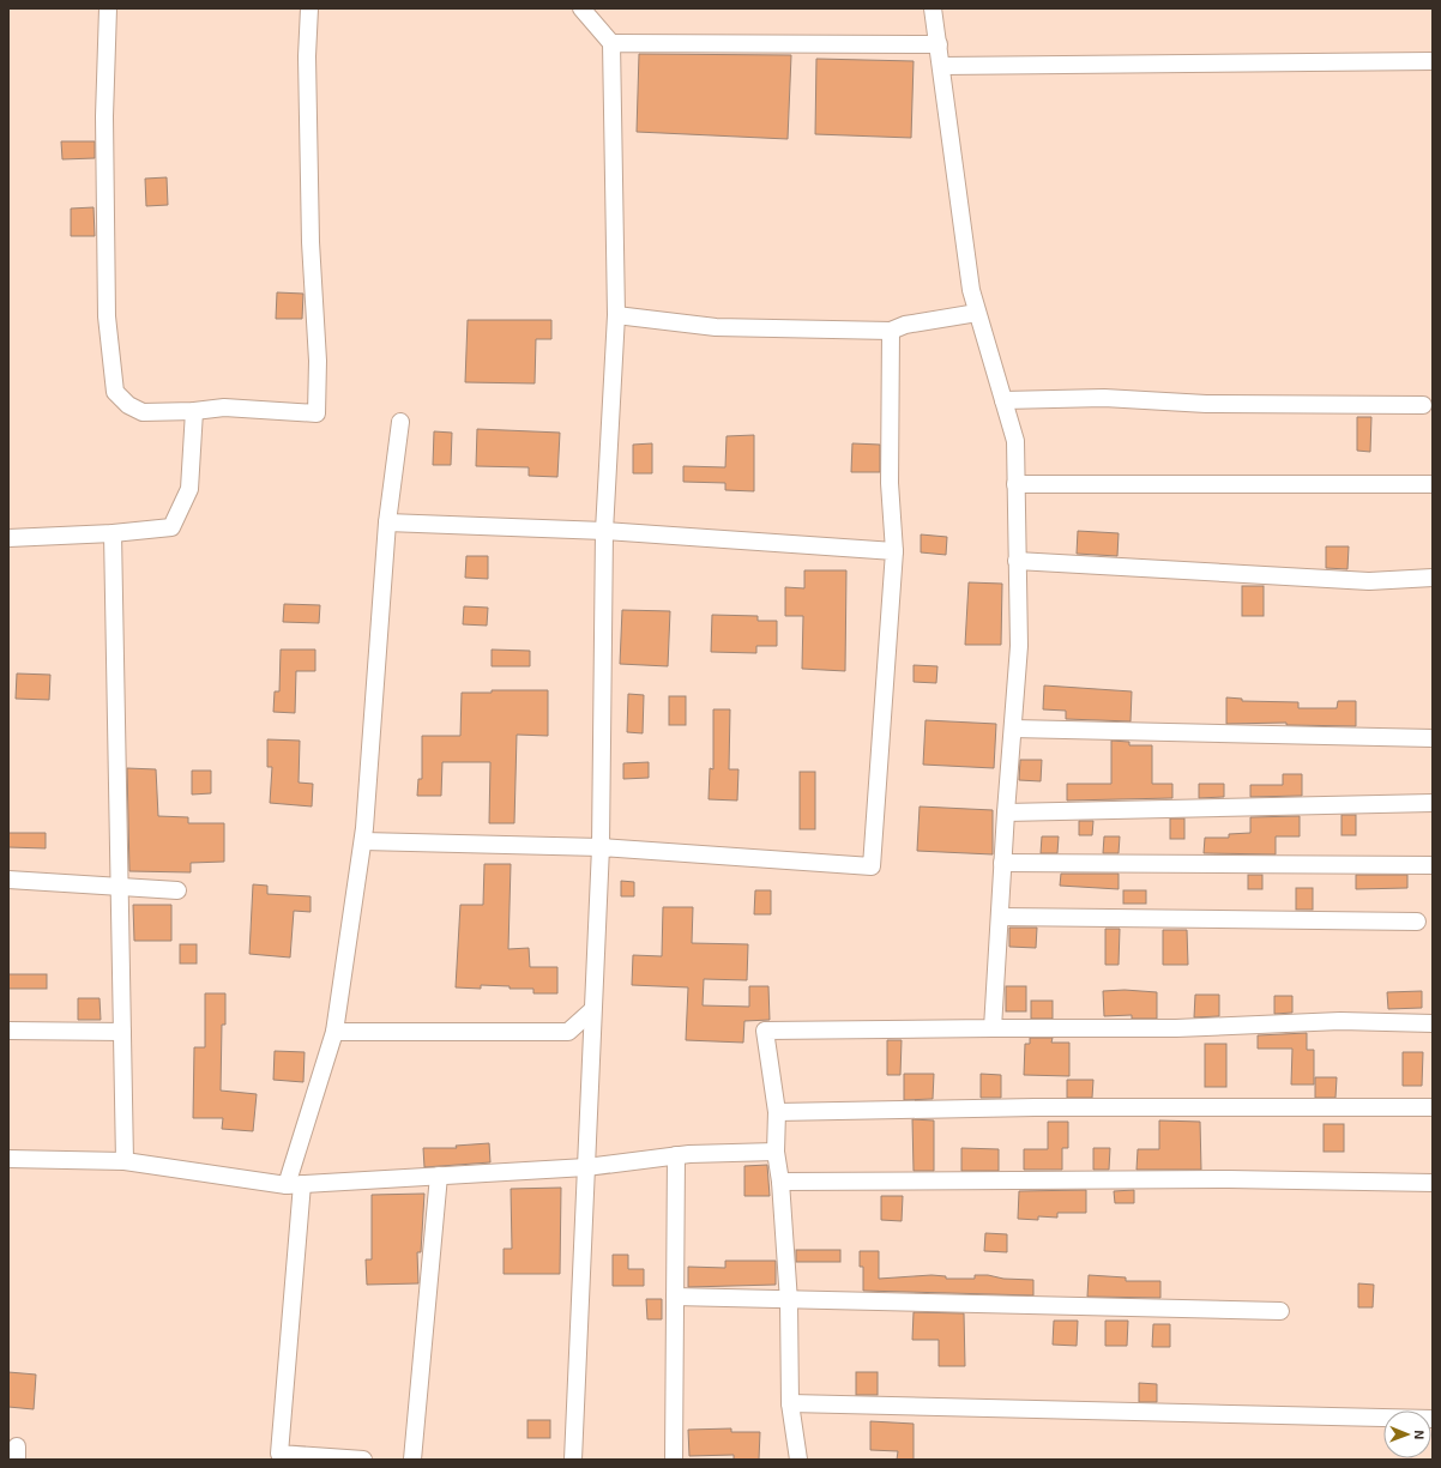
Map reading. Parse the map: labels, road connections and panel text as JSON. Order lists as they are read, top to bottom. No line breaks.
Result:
{"north":"right"}
